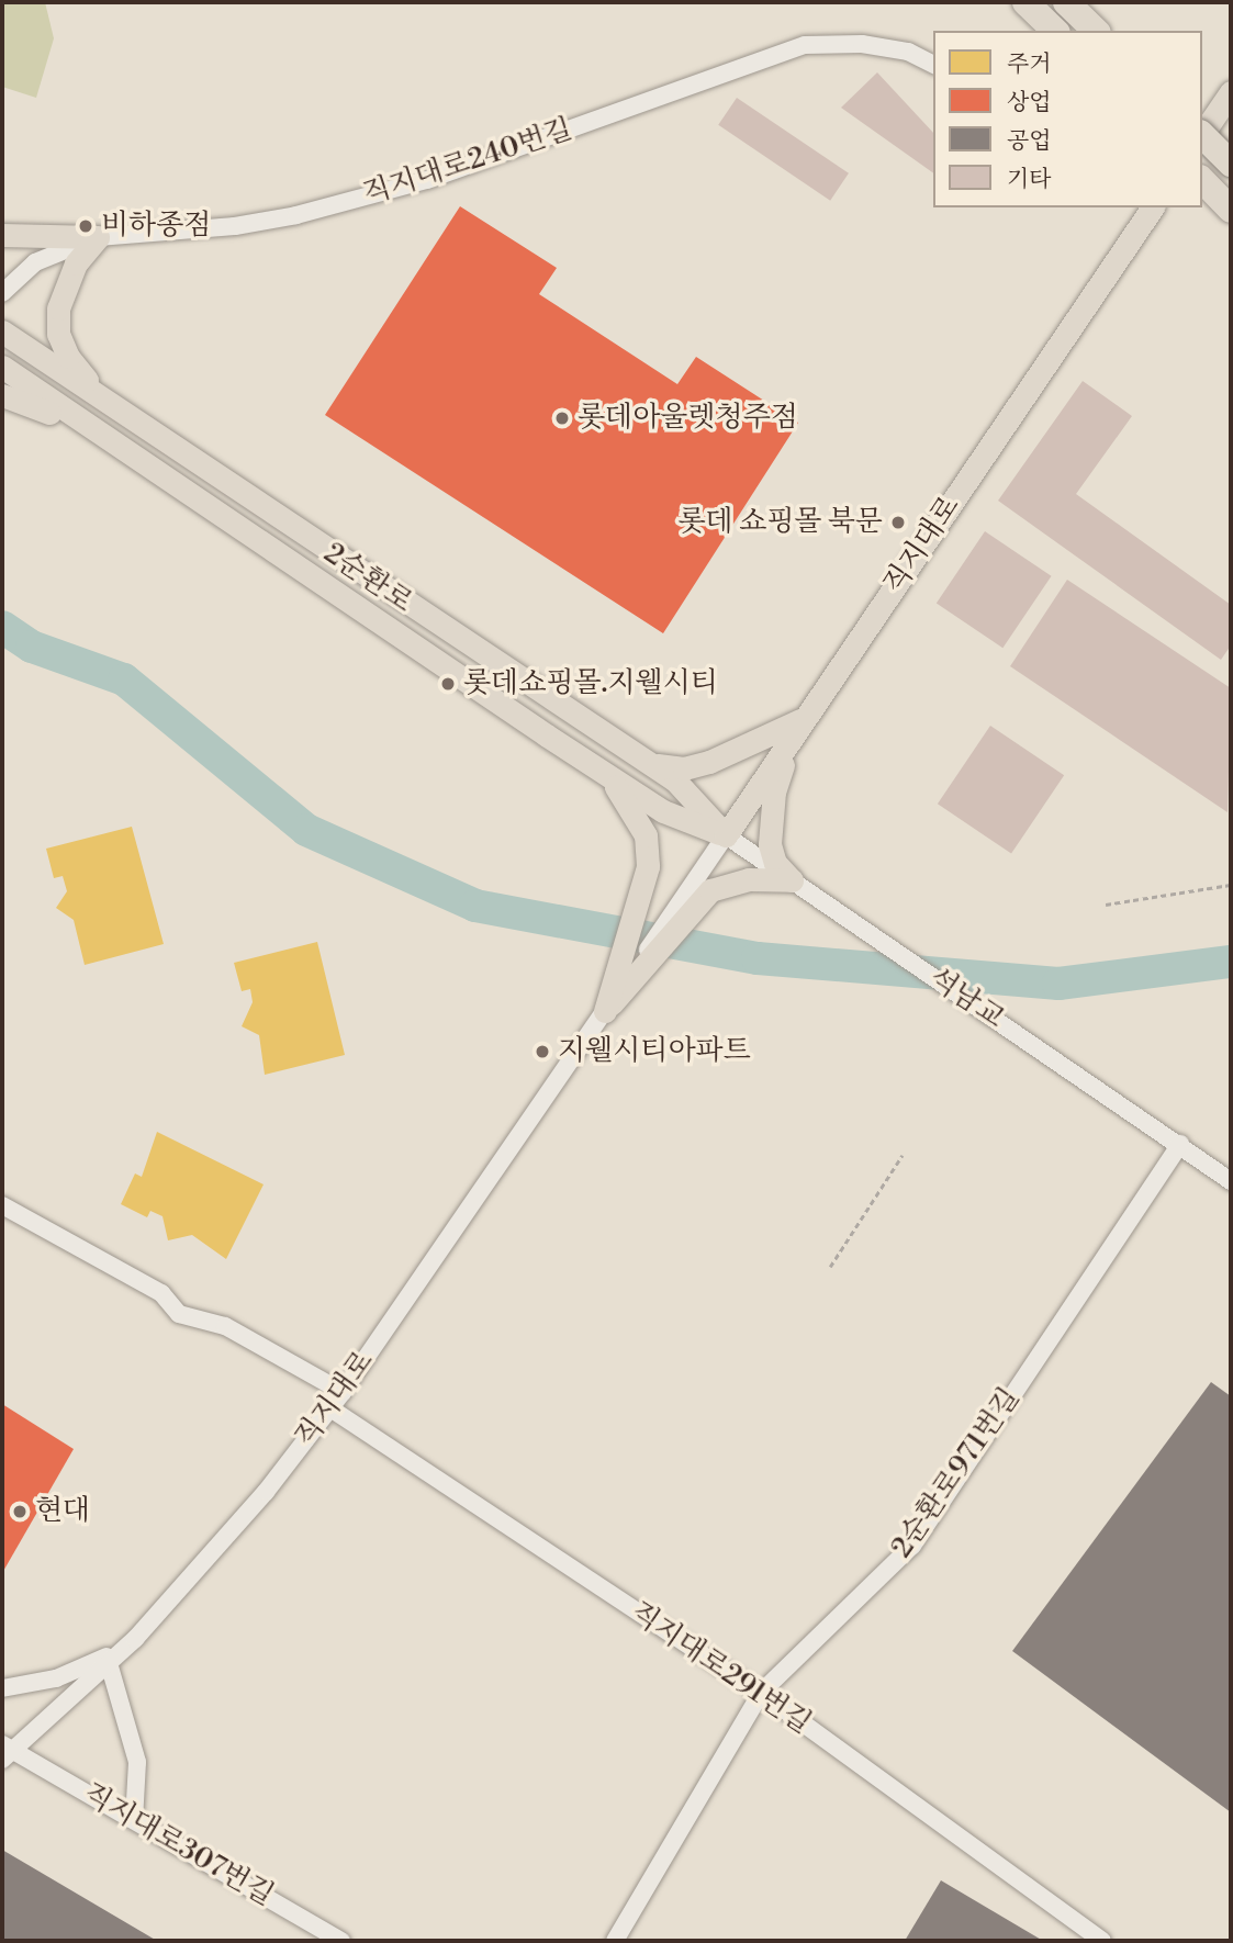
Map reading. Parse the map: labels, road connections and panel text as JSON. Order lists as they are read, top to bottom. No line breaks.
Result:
{"streets":{"main road":["직지대로","2순환로"],"street":["직지대로240번길","석남교","2순환로971번길","직지대로291번길","직지대로307번길"]},"crossings":[["직지대로","2순환로"],["직지대로","직지대로291번길"],["직지대로","직지대로307번길"],["2순환로","석남교"],["석남교","2순환로971번길"],["2순환로971번길","직지대로291번길"]],"places":["비하종점","롯데아울렛청주점","롯데 쇼핑몰 북문","롯데쇼핑몰.지웰시티","지웰시티아파트","현대"],"legend":["주거","상업","공업","기타"]}
